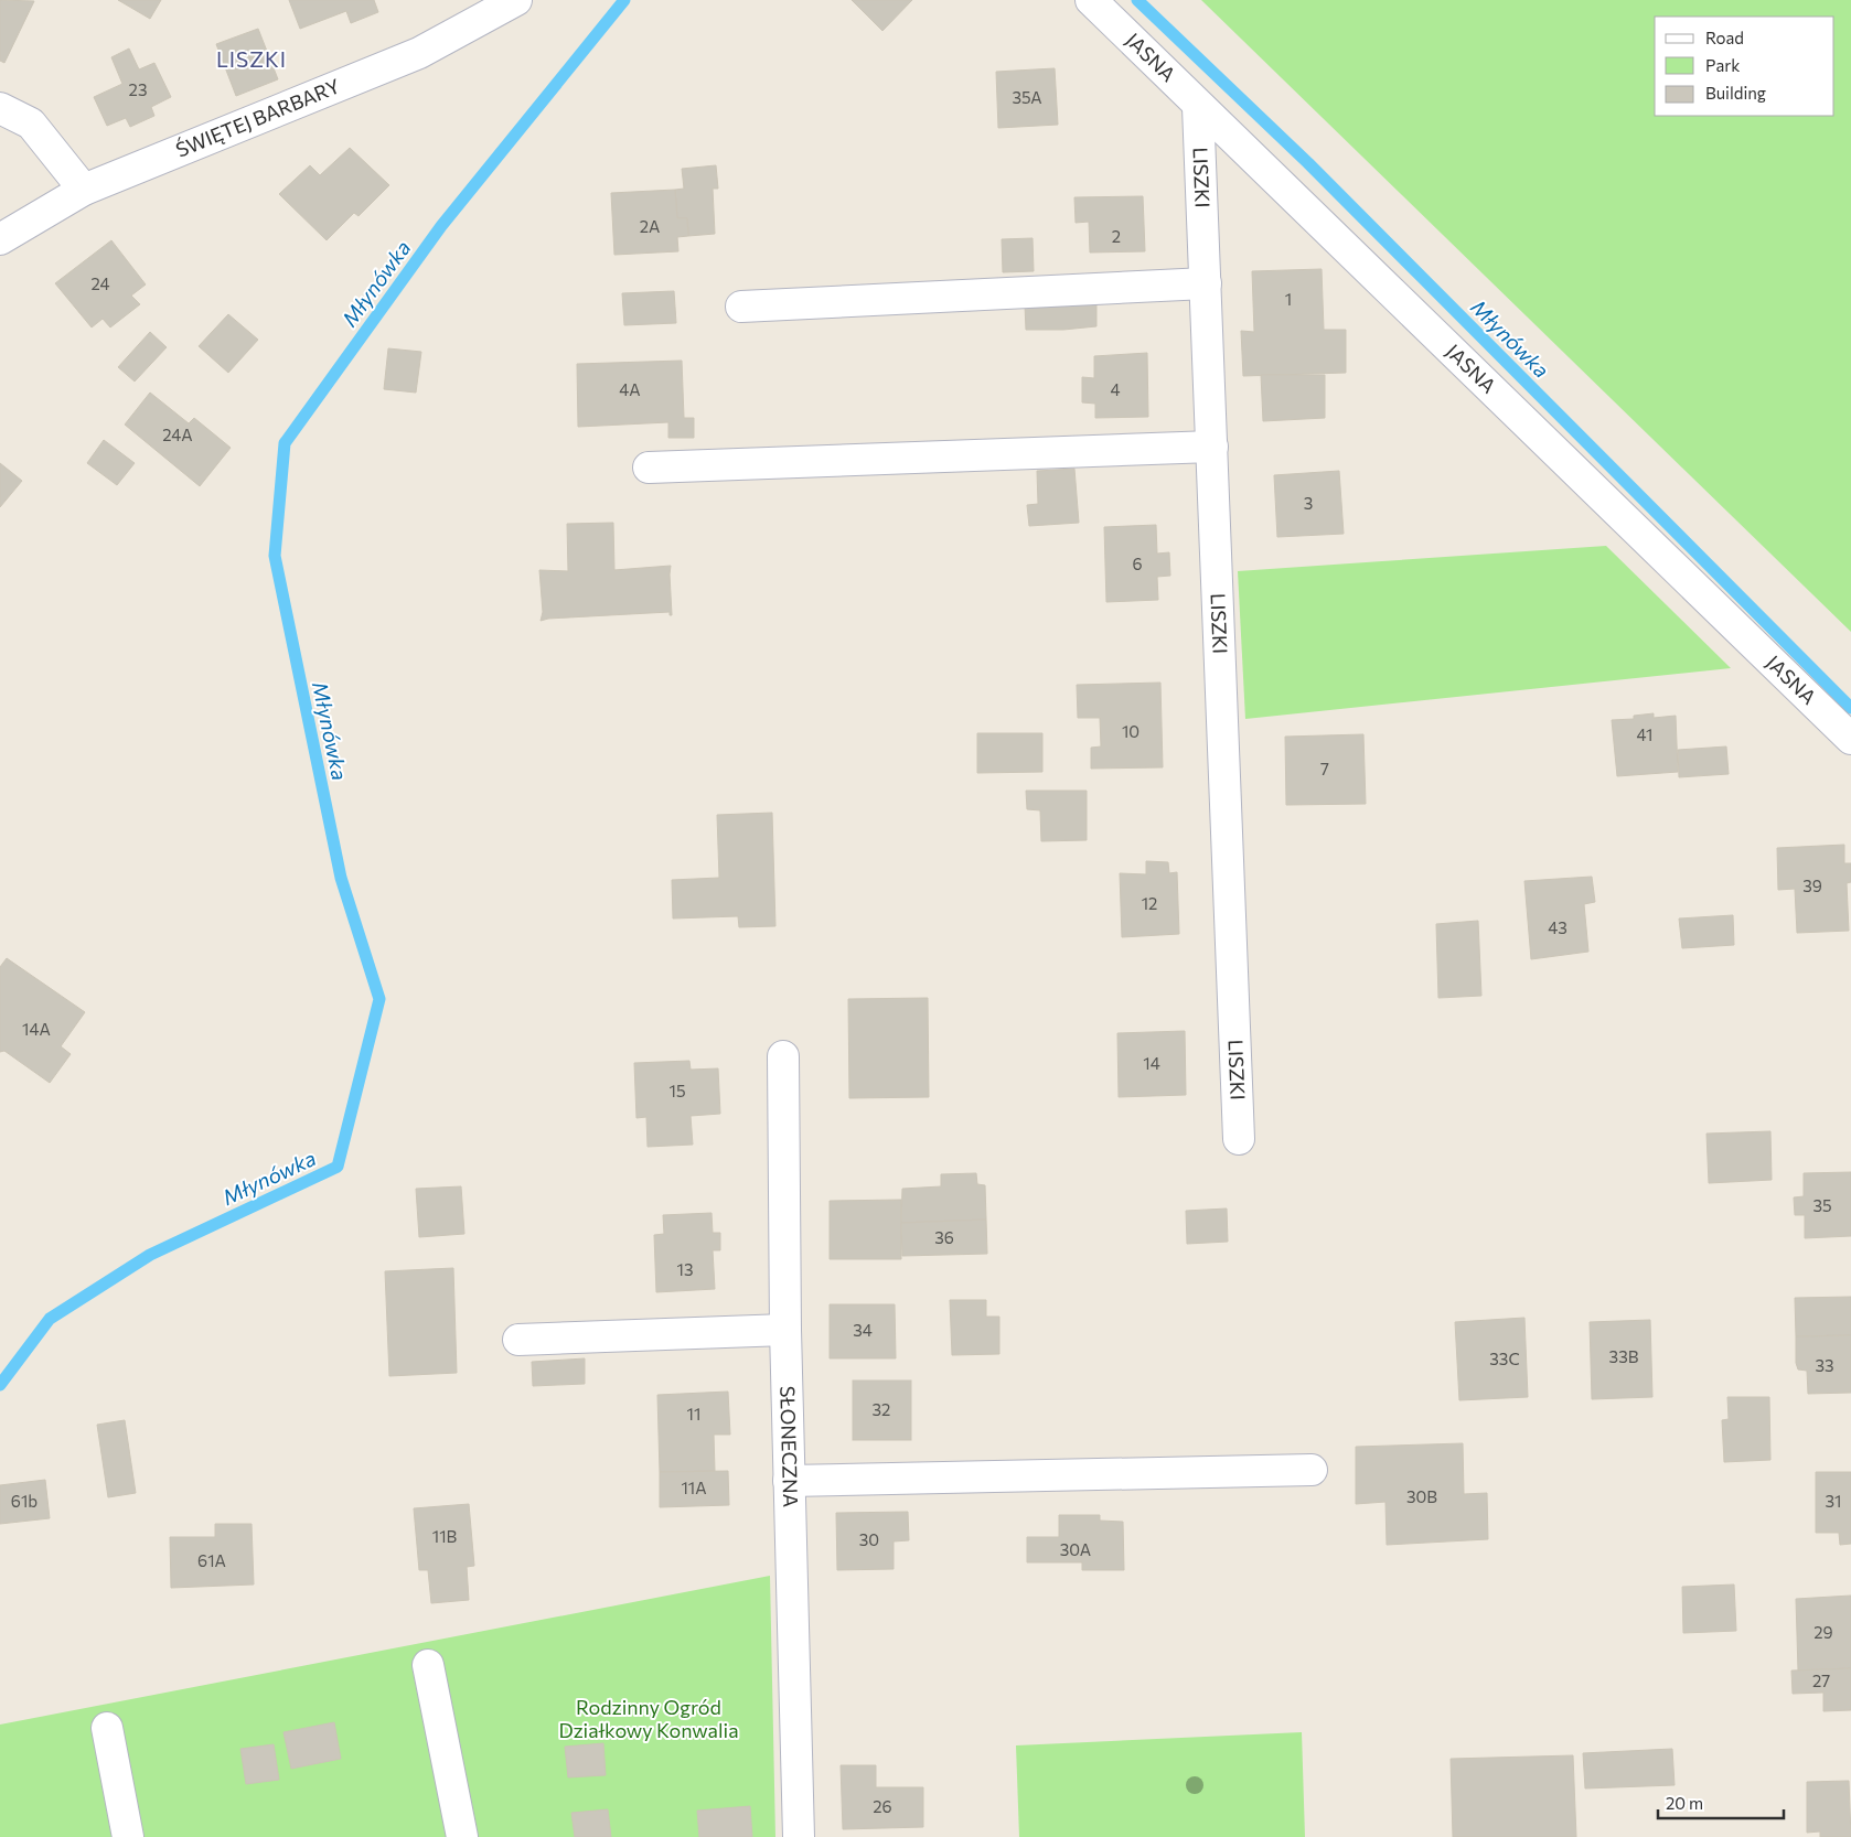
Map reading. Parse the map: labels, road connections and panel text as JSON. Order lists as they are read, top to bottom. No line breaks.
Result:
{"streets":{"street":["JASNA","ŚWIĘTEJ BARBARY","LISZKI","SŁONECZNA"]},"crossings":[["JASNA","LISZKI"]],"districts":["LISZKI"],"water":["Młynówka"],"parks":["Rodzinny Ogród Działkowy Konwalia"],"house_numbers":["23","35A","2A","2","24","1","4A","4","24A","3","6","10","41","7","39","12","43","14A","14","15","35","36","13","34","33B","33C","33","32","11","11A","30B","61b","31","11B","30","30A","61A","29","27","26"],"legend":["Road","Park","Building"],"scale_bar":"20 m"}
